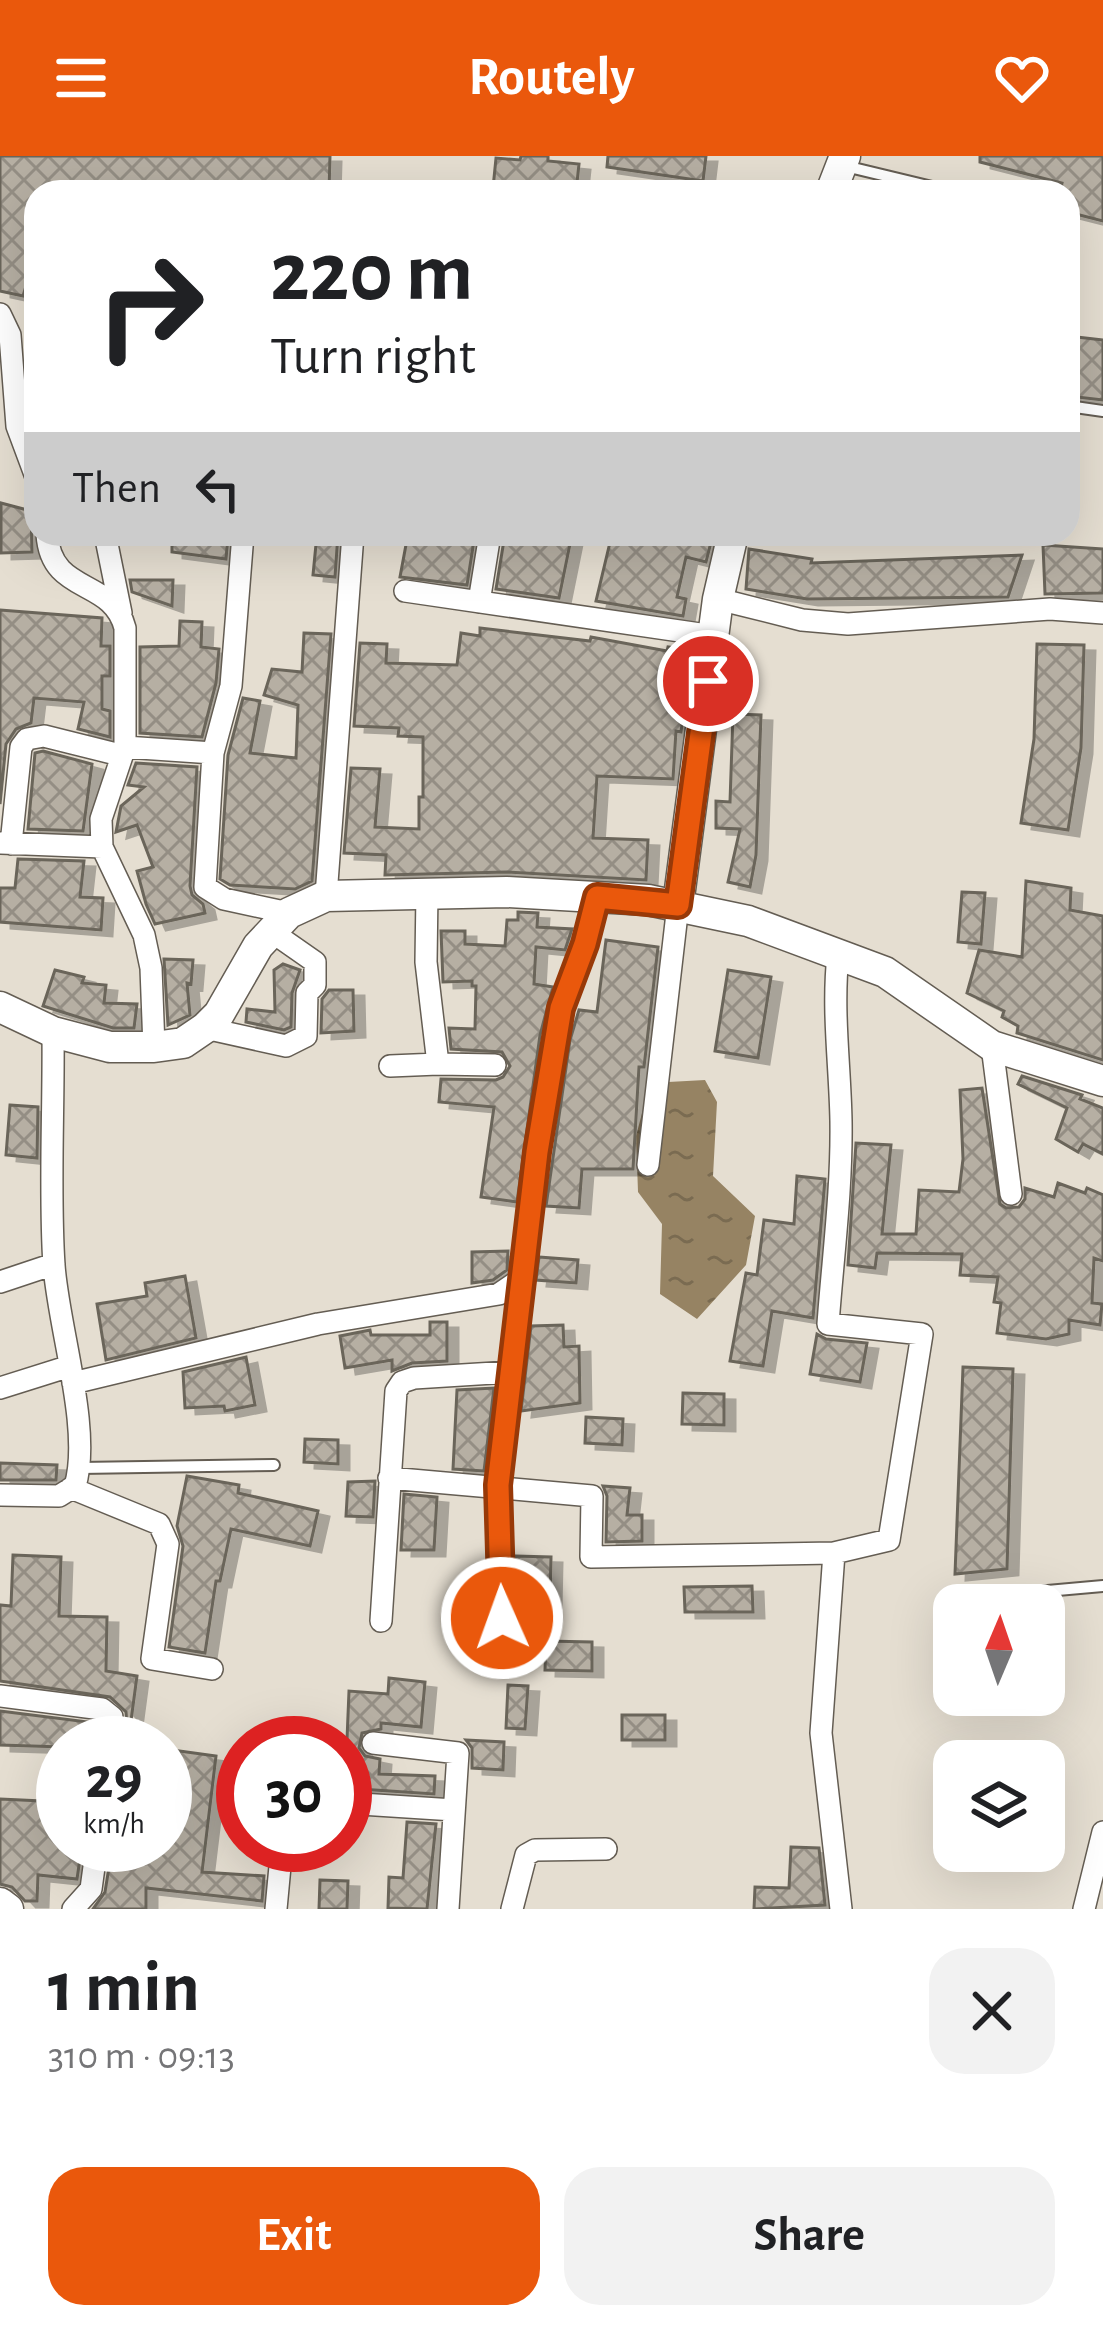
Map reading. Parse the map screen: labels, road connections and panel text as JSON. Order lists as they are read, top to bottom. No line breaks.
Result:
{"north":"top","page":{"header":"Routely","turn":["220 m","Turn right"],"then":"Then","speed":"29 km/h","limit":"30","heading":["1 min","310 m · 09:13"],"buttons":["Exit","Share"]}}
